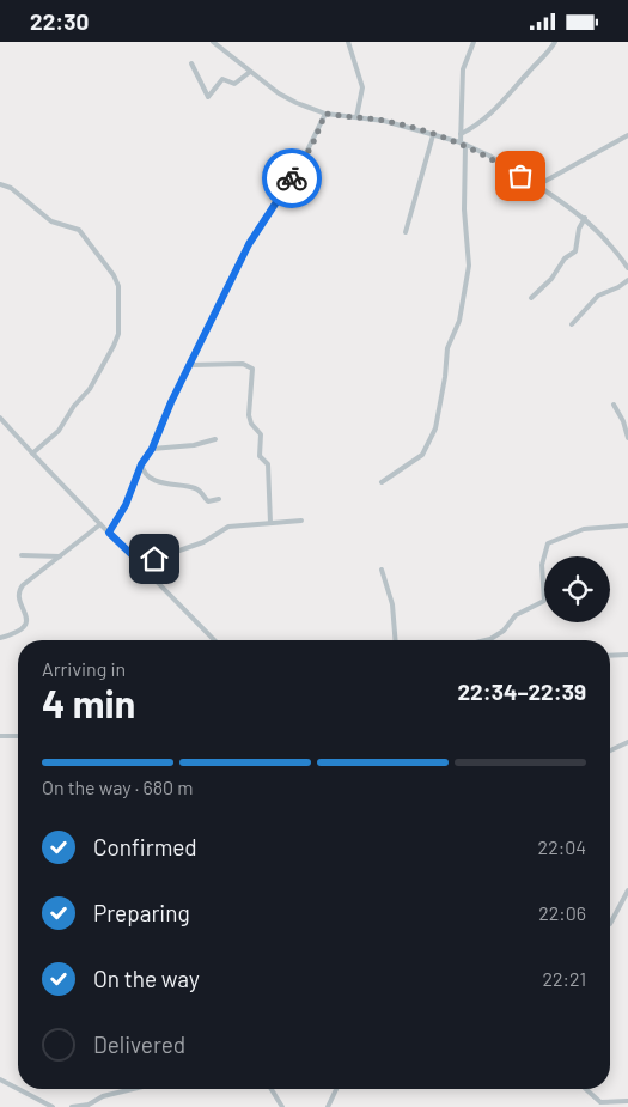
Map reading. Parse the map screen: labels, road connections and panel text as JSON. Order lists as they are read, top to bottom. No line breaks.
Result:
{"page":{"status":"22:30","heading":["4 min","Arriving in","22:34–22:39"],"bar":"On the way · 680 m","list":[["Confirmed","22:04"],["Preparing","22:06"],["On the way","22:21"],"Delivered"]}}
